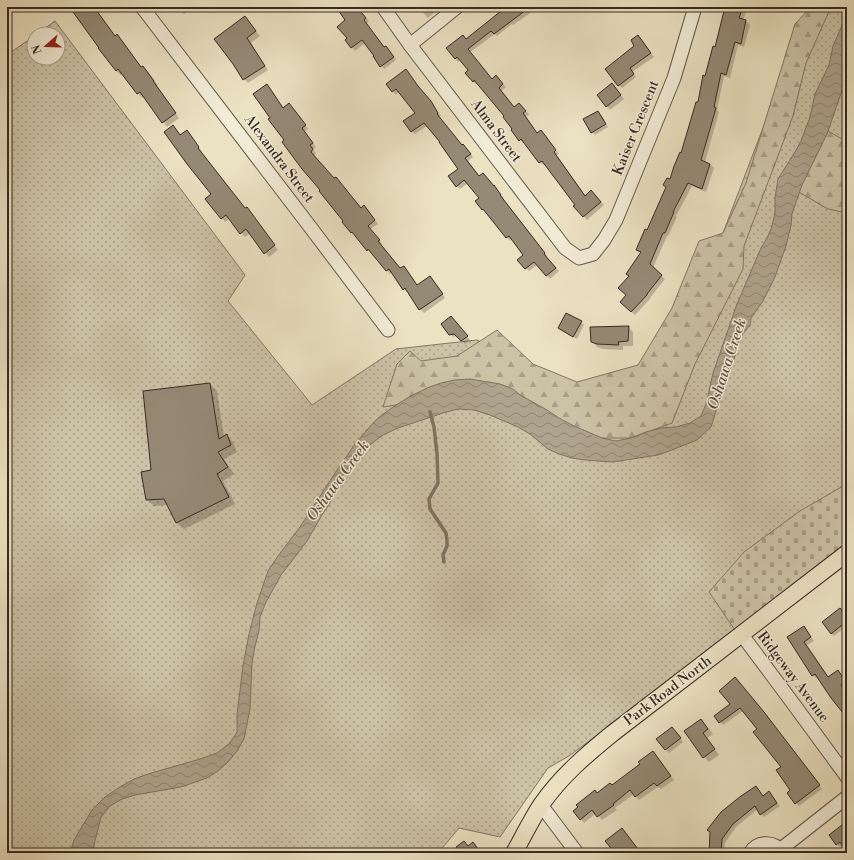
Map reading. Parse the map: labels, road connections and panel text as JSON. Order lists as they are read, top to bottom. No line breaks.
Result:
{"streets":{"main road":["Park Road North"],"street":["Kaiser Crescent","Alma Street","Alexandra Street","Ridgeway Avenue"]},"crossings":[["Kaiser Crescent","Alma Street"],["Ridgeway Avenue","Park Road North"]],"water":["Oshawa Creek"],"north":"left"}
